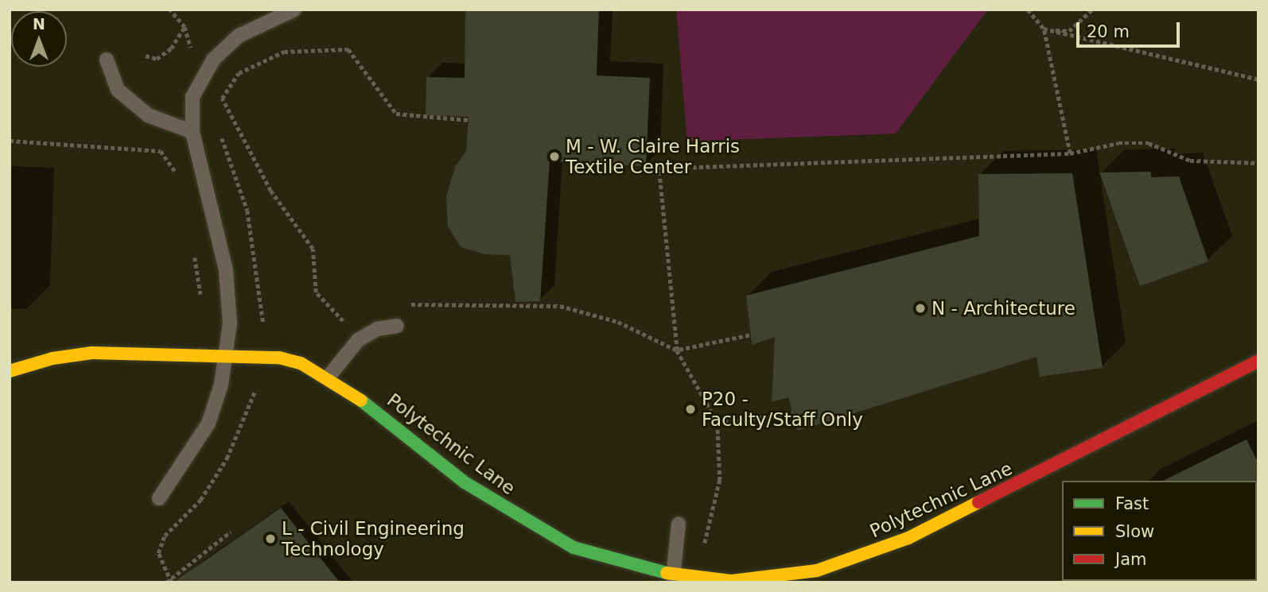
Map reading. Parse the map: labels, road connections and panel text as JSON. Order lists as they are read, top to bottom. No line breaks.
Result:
{"streets":{"street":["Polytechnic Lane"]},"places":["M - W. Claire Harris Textile Center","N - Architecture","P20 - Faculty/Staff Only","L - Civil Engineering Technology"],"legend":["Fast","Slow","Jam"],"scale_bar":"20 m","north":"top"}
